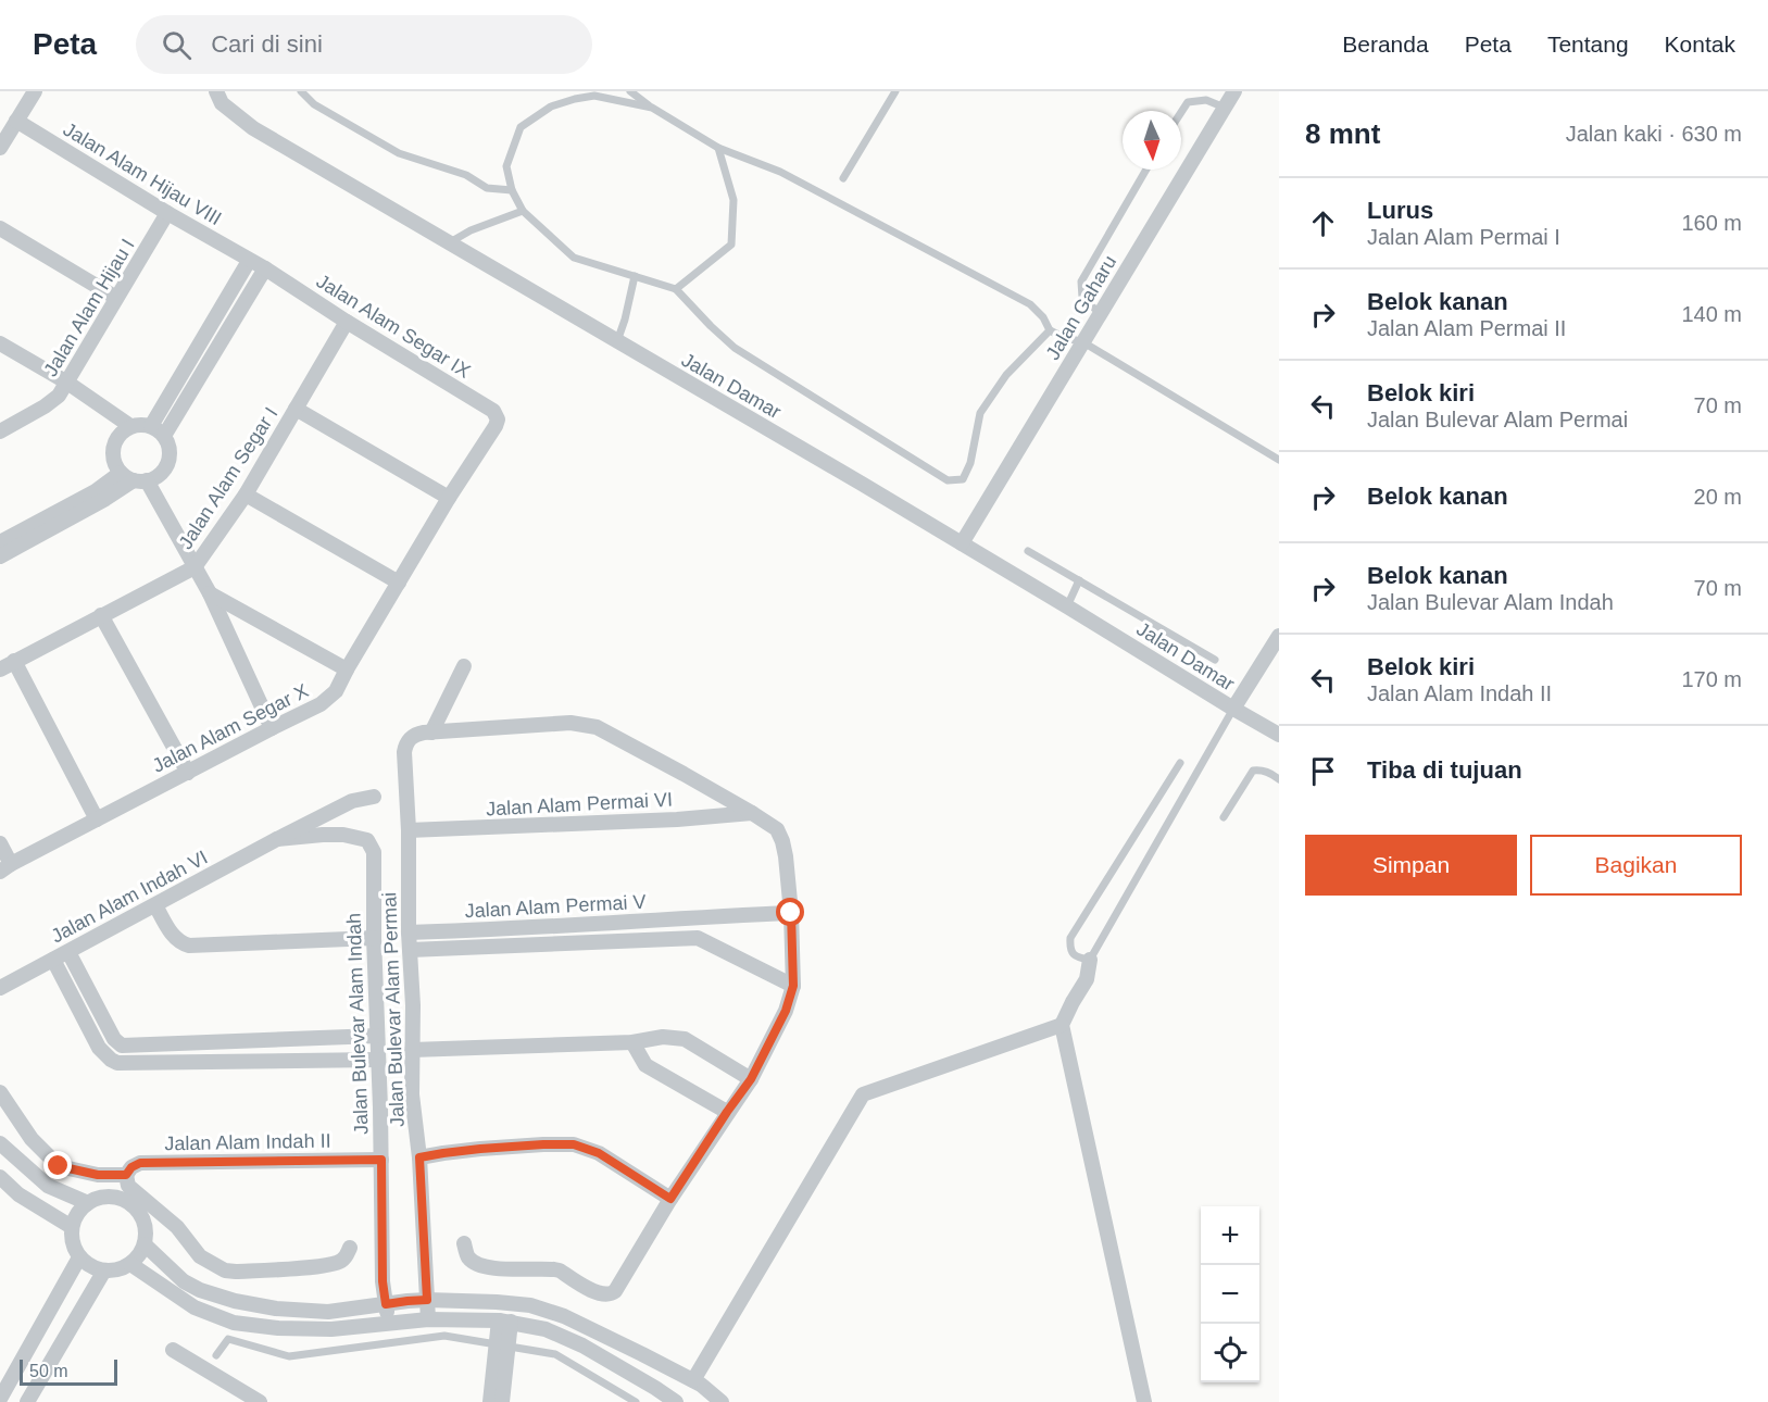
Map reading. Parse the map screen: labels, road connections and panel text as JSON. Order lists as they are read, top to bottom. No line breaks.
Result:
{"streets":{"street":["Jalan Alam Hijau VIII","Jalan Alam Hijau I","Jalan Gaharu","Jalan Alam Segar IX","Jalan Damar","Jalan Alam Segar I","Jalan Alam Segar X","Jalan Alam Permai VI","Jalan Alam Indah VI","Jalan Alam Permai V","Jalan Bulevar Alam Permai","Jalan Bulevar Alam Indah","Jalan Alam Indah II"]},"crossings":[["Jalan Alam Hijau VIII","Jalan Alam Hijau I"],["Jalan Alam Hijau VIII","Jalan Alam Segar IX"],["Jalan Gaharu","Jalan Damar"],["Jalan Alam Segar IX","Jalan Alam Segar I"],["Jalan Alam Segar IX","Jalan Alam Segar X"],["Jalan Alam Permai VI","Jalan Bulevar Alam Permai"],["Jalan Alam Indah VI","Jalan Bulevar Alam Indah"],["Jalan Alam Permai V","Jalan Bulevar Alam Permai"],["Jalan Bulevar Alam Indah","Jalan Alam Indah II"]],"scale_bar":"50 m","north":"bottom","page":{"header":"Peta","search":"Cari di sini","nav":["Beranda","Peta","Tentang","Kontak"],"heading":["8 mnt","Jalan kaki · 630 m"],"list":[["Lurus","Jalan Alam Permai I","160 m"],["Belok kanan","Jalan Alam Permai II","140 m"],["Belok kiri","Jalan Bulevar Alam Permai","70 m"],["Belok kanan","20 m"],["Belok kanan","Jalan Bulevar Alam Indah","70 m"],["Belok kiri","Jalan Alam Indah II","170 m"],"Tiba di tujuan"],"buttons":["Simpan","Bagikan"],"map_buttons":["+","−"],"scale":"50 m"}}
